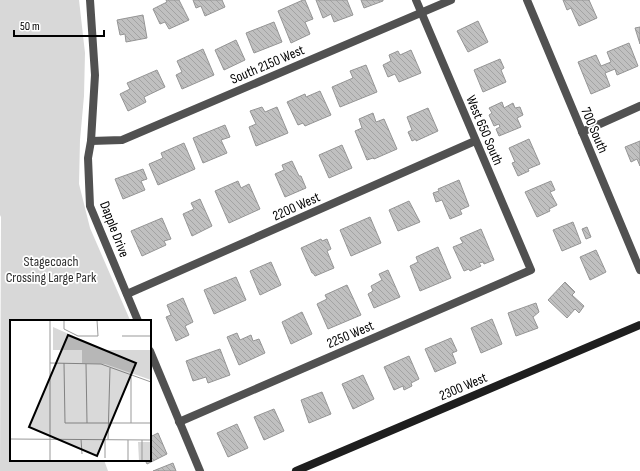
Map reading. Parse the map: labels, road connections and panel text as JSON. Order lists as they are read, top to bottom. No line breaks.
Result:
{"streets":{"main road":["2300 West"],"street":["South 2150 West","West 650 South","700 South","2200 West","Dapple Drive","2250 West"]},"crossings":[["South 2150 West","West 650 South"],["South 2150 West","Dapple Drive"],["West 650 South","2200 West"],["West 650 South","2250 West"],["2200 West","Dapple Drive"]],"parks":["Stagecoach Crossing Large Park"],"scale_bar":"50 m"}
